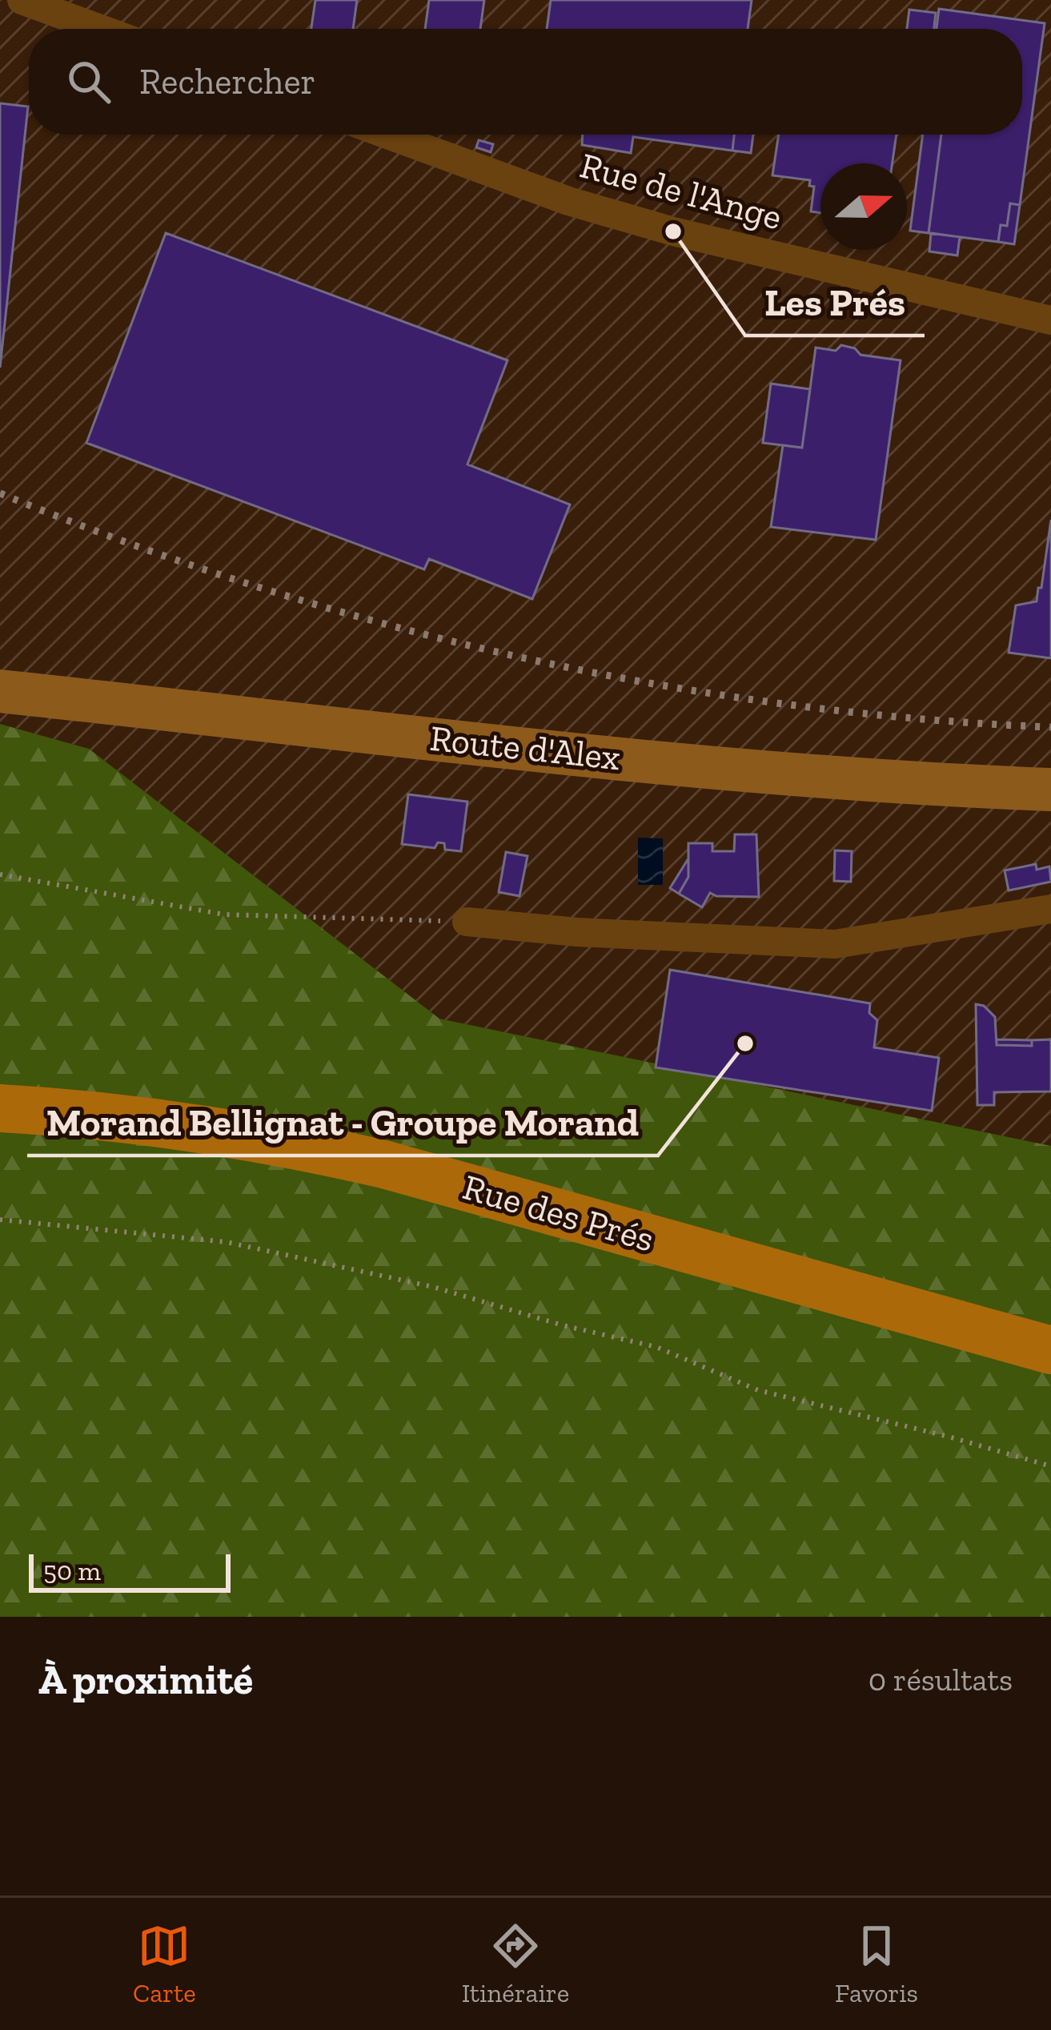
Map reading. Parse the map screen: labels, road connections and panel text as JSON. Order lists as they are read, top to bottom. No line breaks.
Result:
{"streets":{"main road":["Rue des Prés"],"street":["Rue de l'Ange","Route d'Alex"]},"places":["Les Prés","Morand Bellignat - Groupe Morand"],"scale_bar":"50 m","north":"right","page":{"search":"Rechercher","scale":"50 m","heading":["À proximité","0 résultats"],"nav":["Carte","Itinéraire","Favoris"]}}
